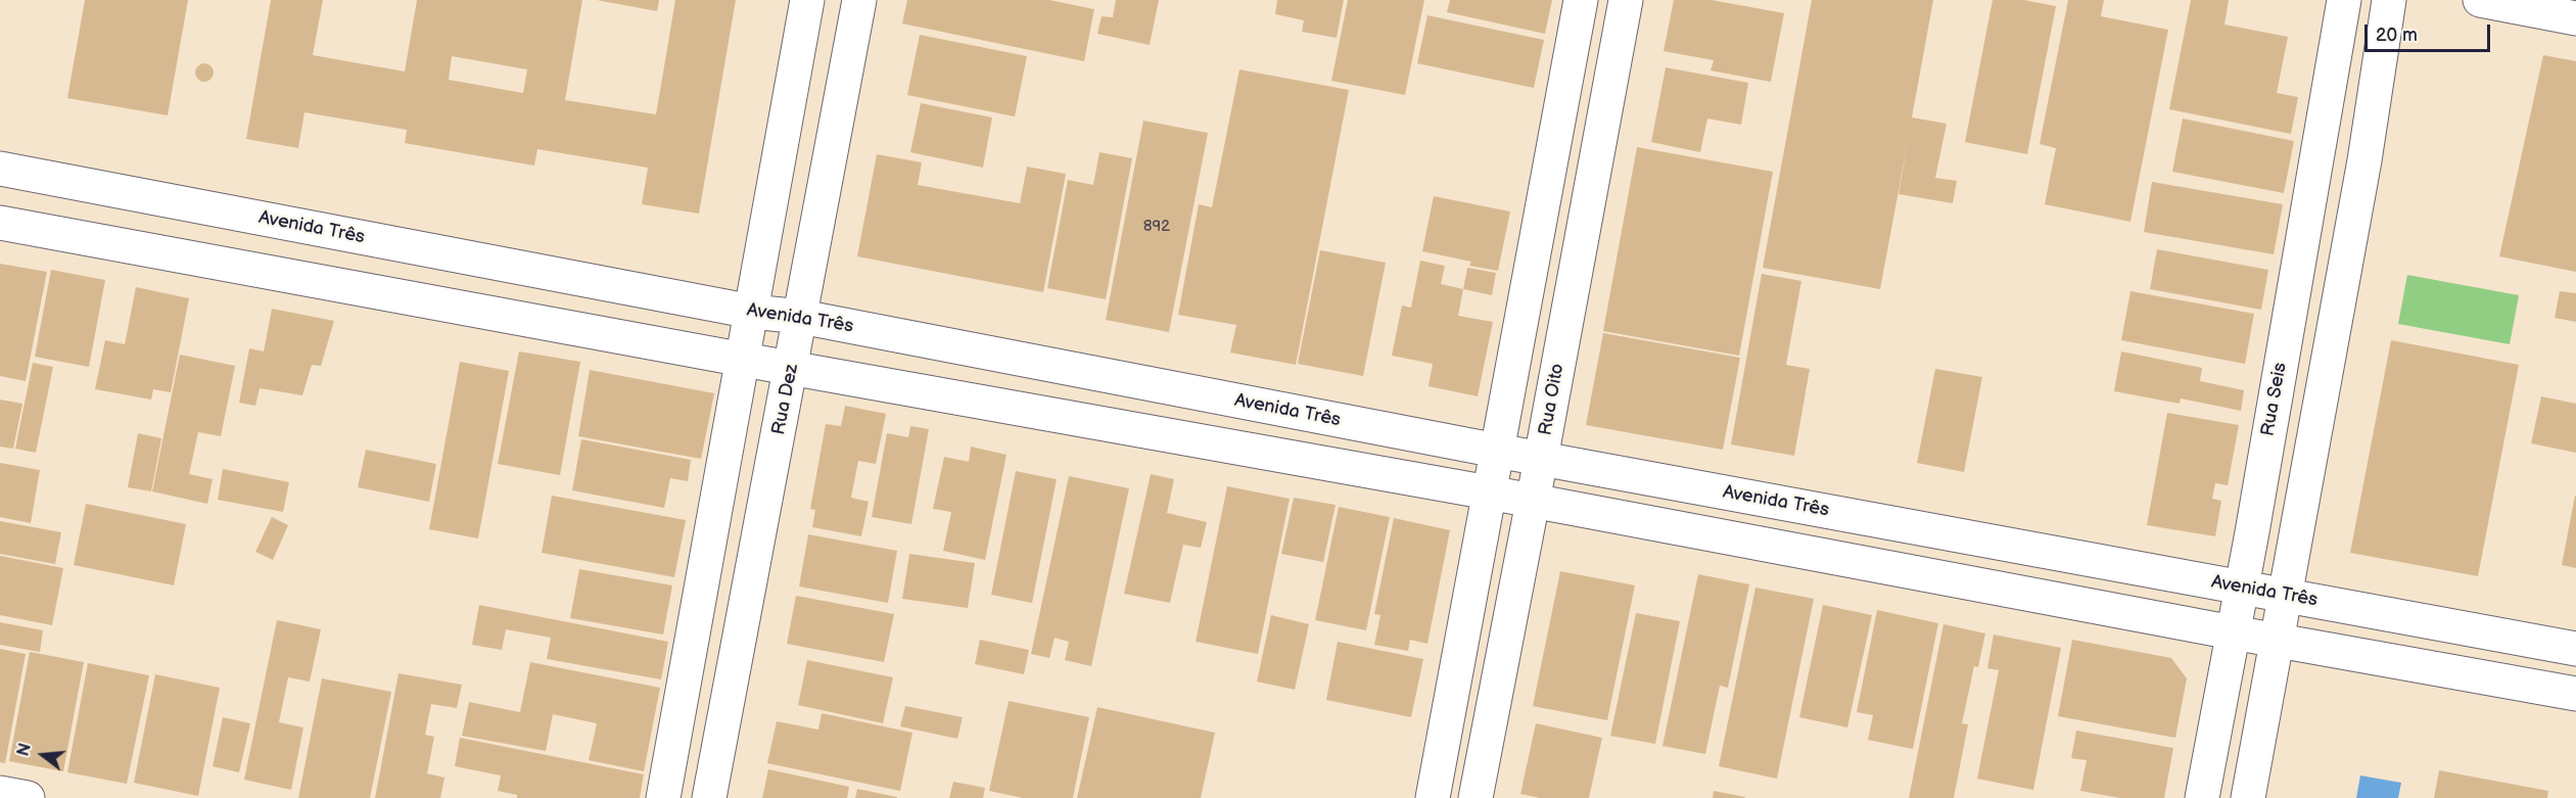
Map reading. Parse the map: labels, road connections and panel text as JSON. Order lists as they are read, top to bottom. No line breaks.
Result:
{"streets":{"street":["Avenida Três","Rua Dez","Rua Oito","Rua Seis"]},"crossings":[["Avenida Três","Rua Dez"],["Avenida Três","Rua Oito"],["Avenida Três","Rua Seis"]],"house_numbers":["892"],"scale_bar":"20 m","north":"left"}
